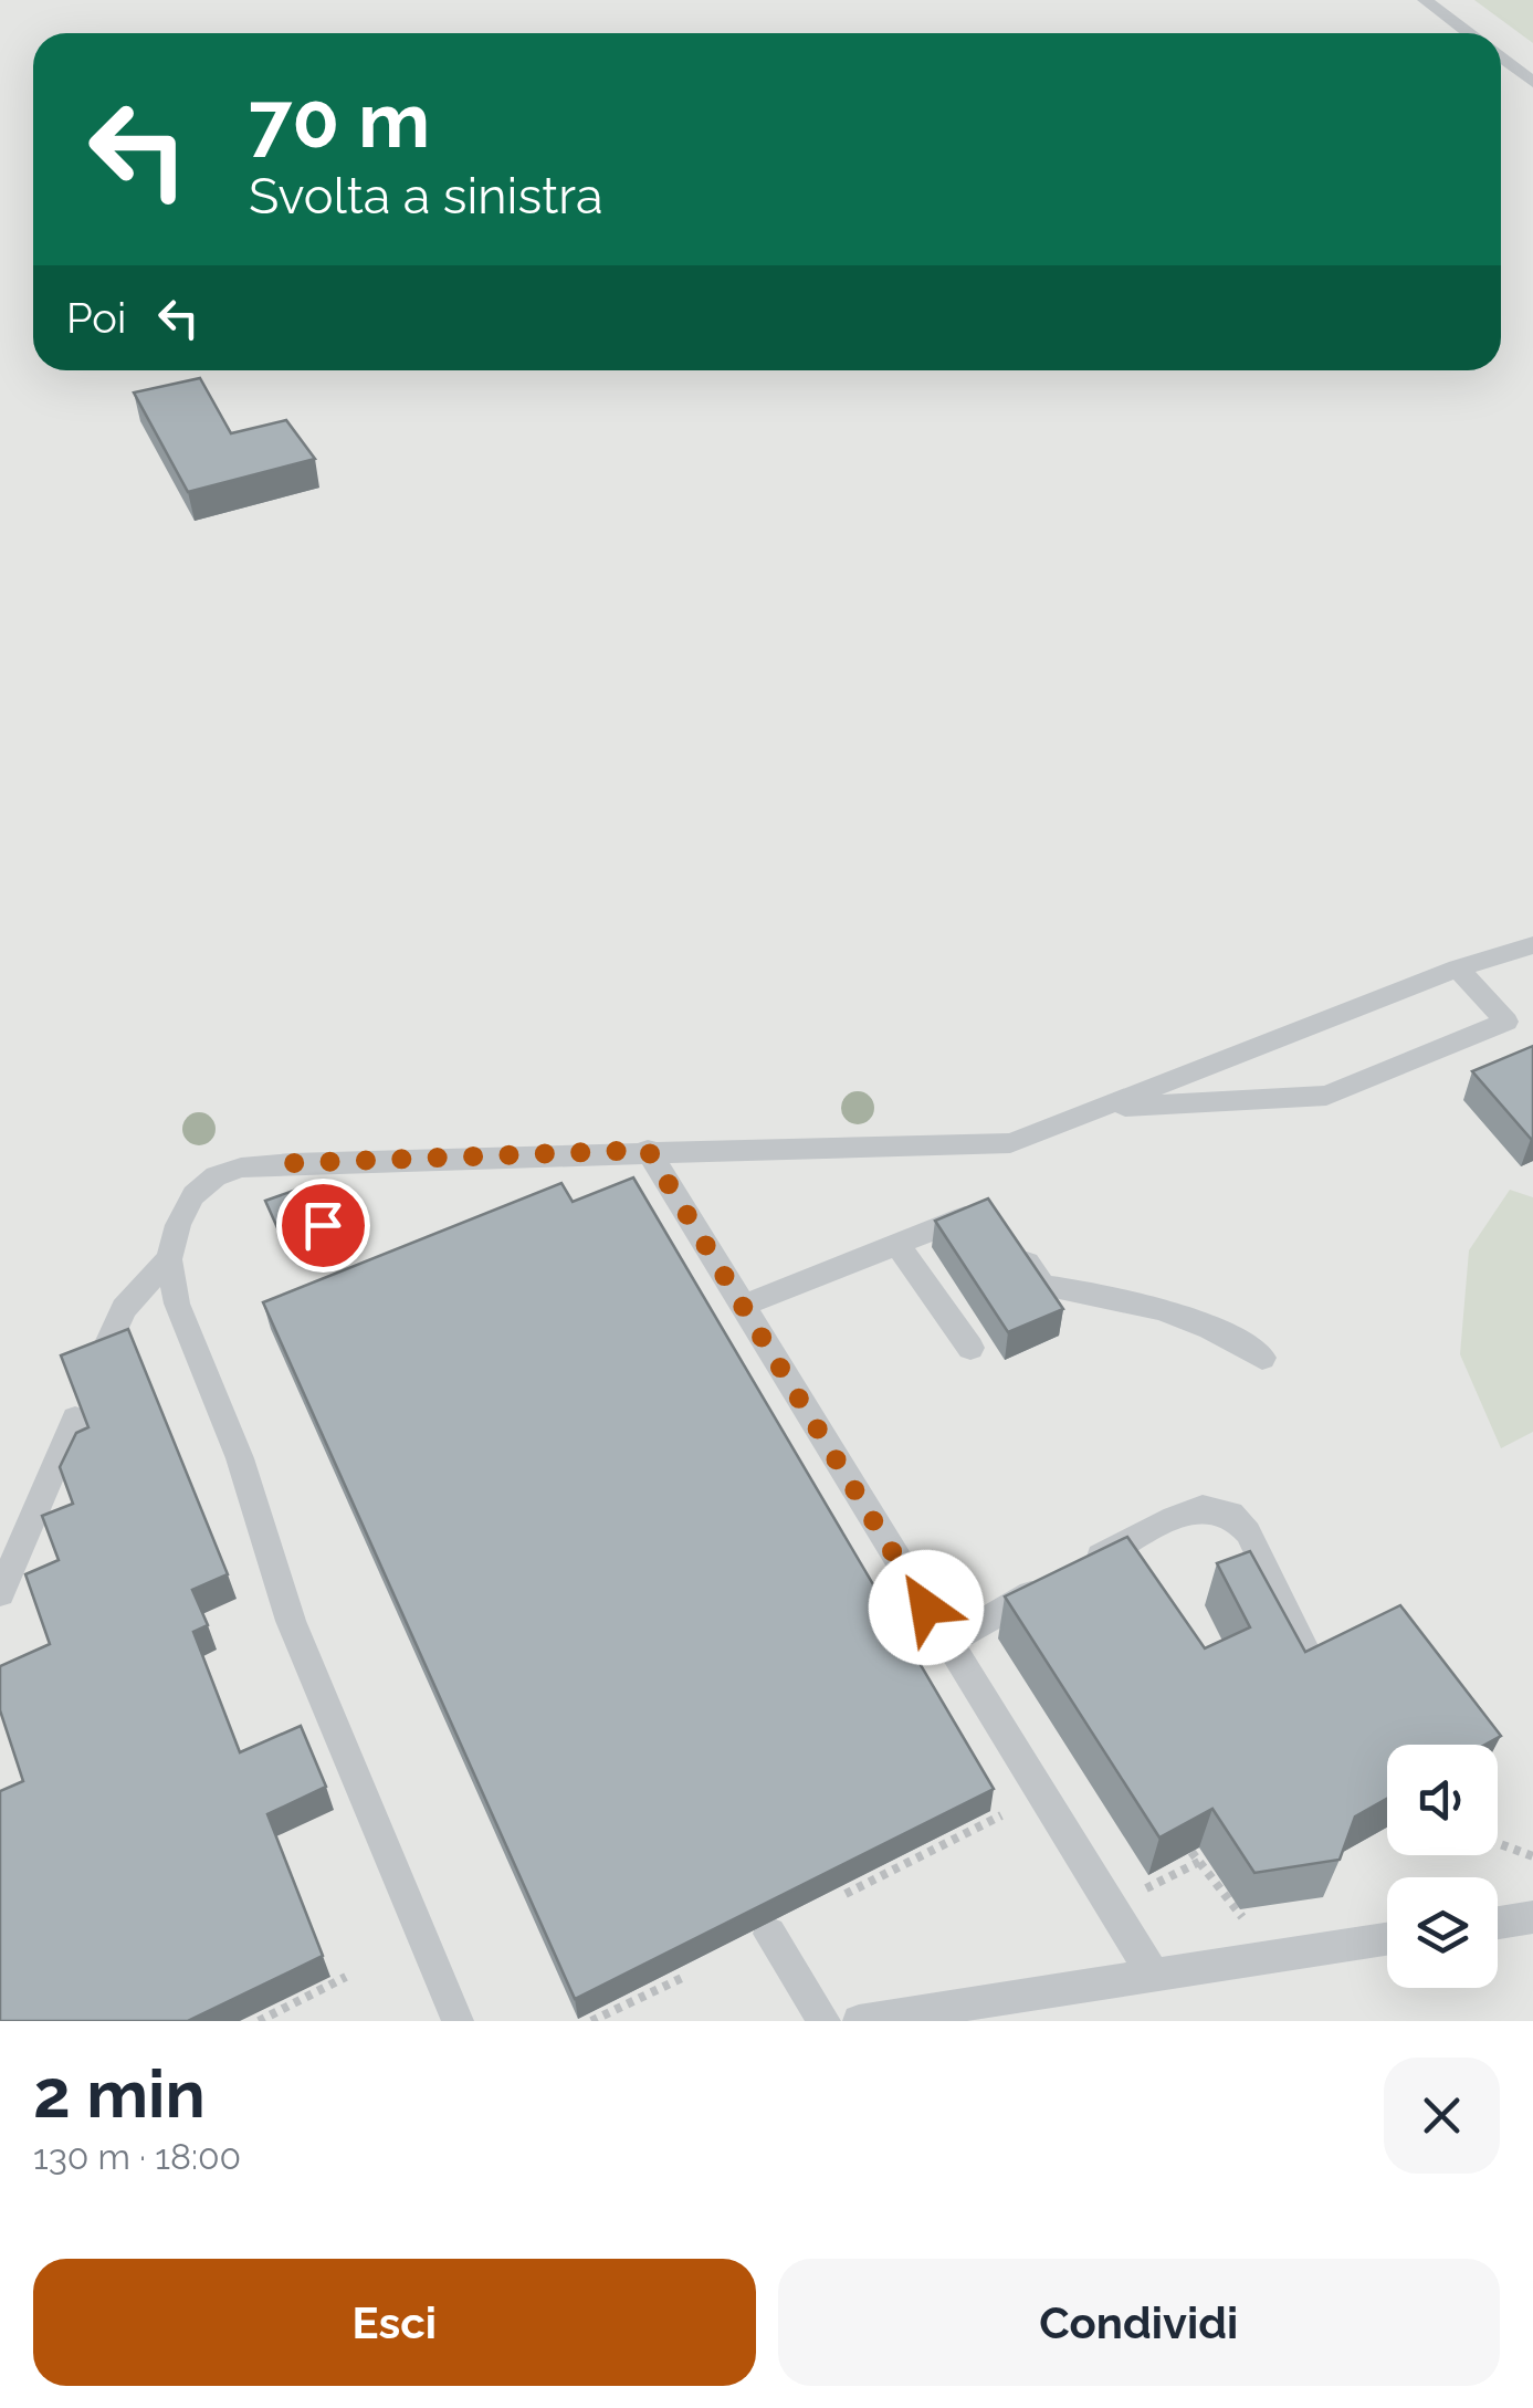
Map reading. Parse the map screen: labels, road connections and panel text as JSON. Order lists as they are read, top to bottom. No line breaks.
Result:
{"page":{"turn":["70 m","Svolta a sinistra"],"then":"Poi","heading":["2 min","130 m · 18:00"],"buttons":["Esci","Condividi"]}}
